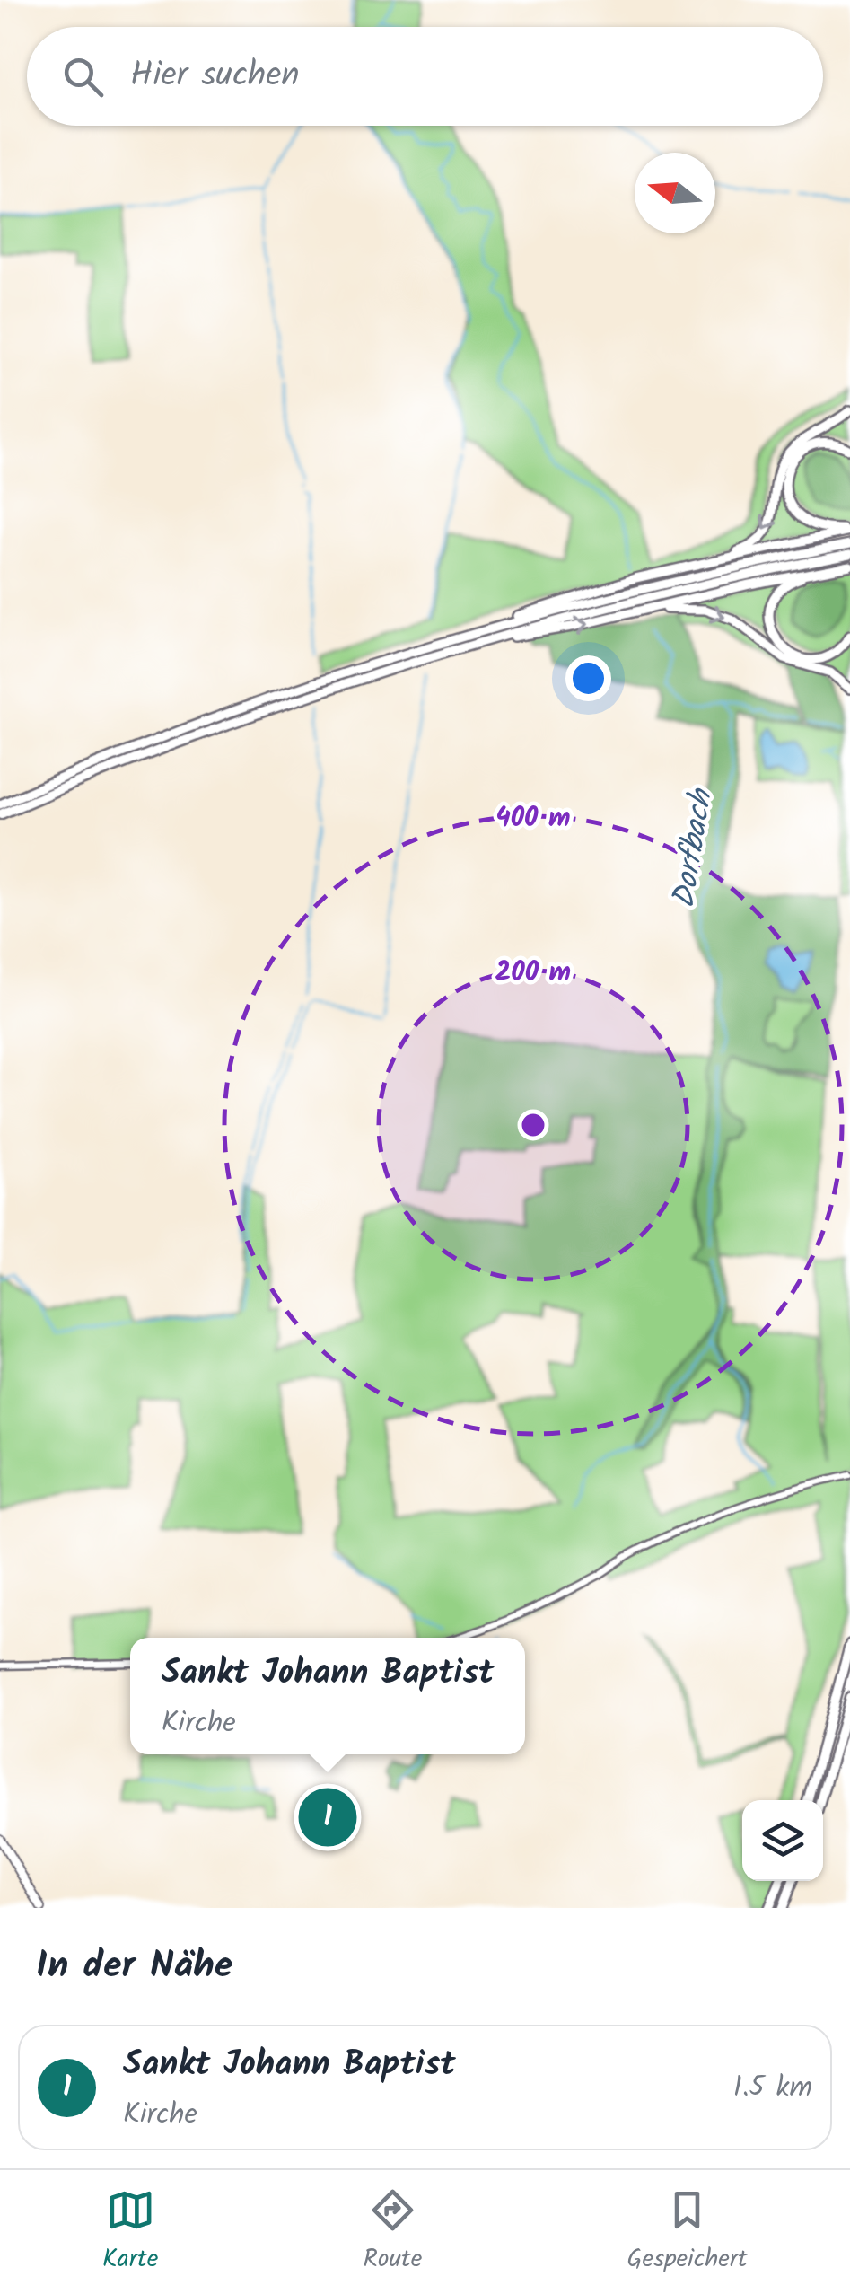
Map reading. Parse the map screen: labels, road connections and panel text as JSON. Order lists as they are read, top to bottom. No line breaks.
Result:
{"water":["Dorfbach"],"north":"left","page":{"search":"Hier suchen","popup":["Sankt Johann Baptist","Kirche"],"pins":"1","heading":"In der Nähe","list":[{"mark":"1","name":"Sankt Johann Baptist","note":"Kirche","value":"1.5 km"}],"nav":["Karte","Route","Gespeichert"]},"rings":["400 m","200 m"]}
